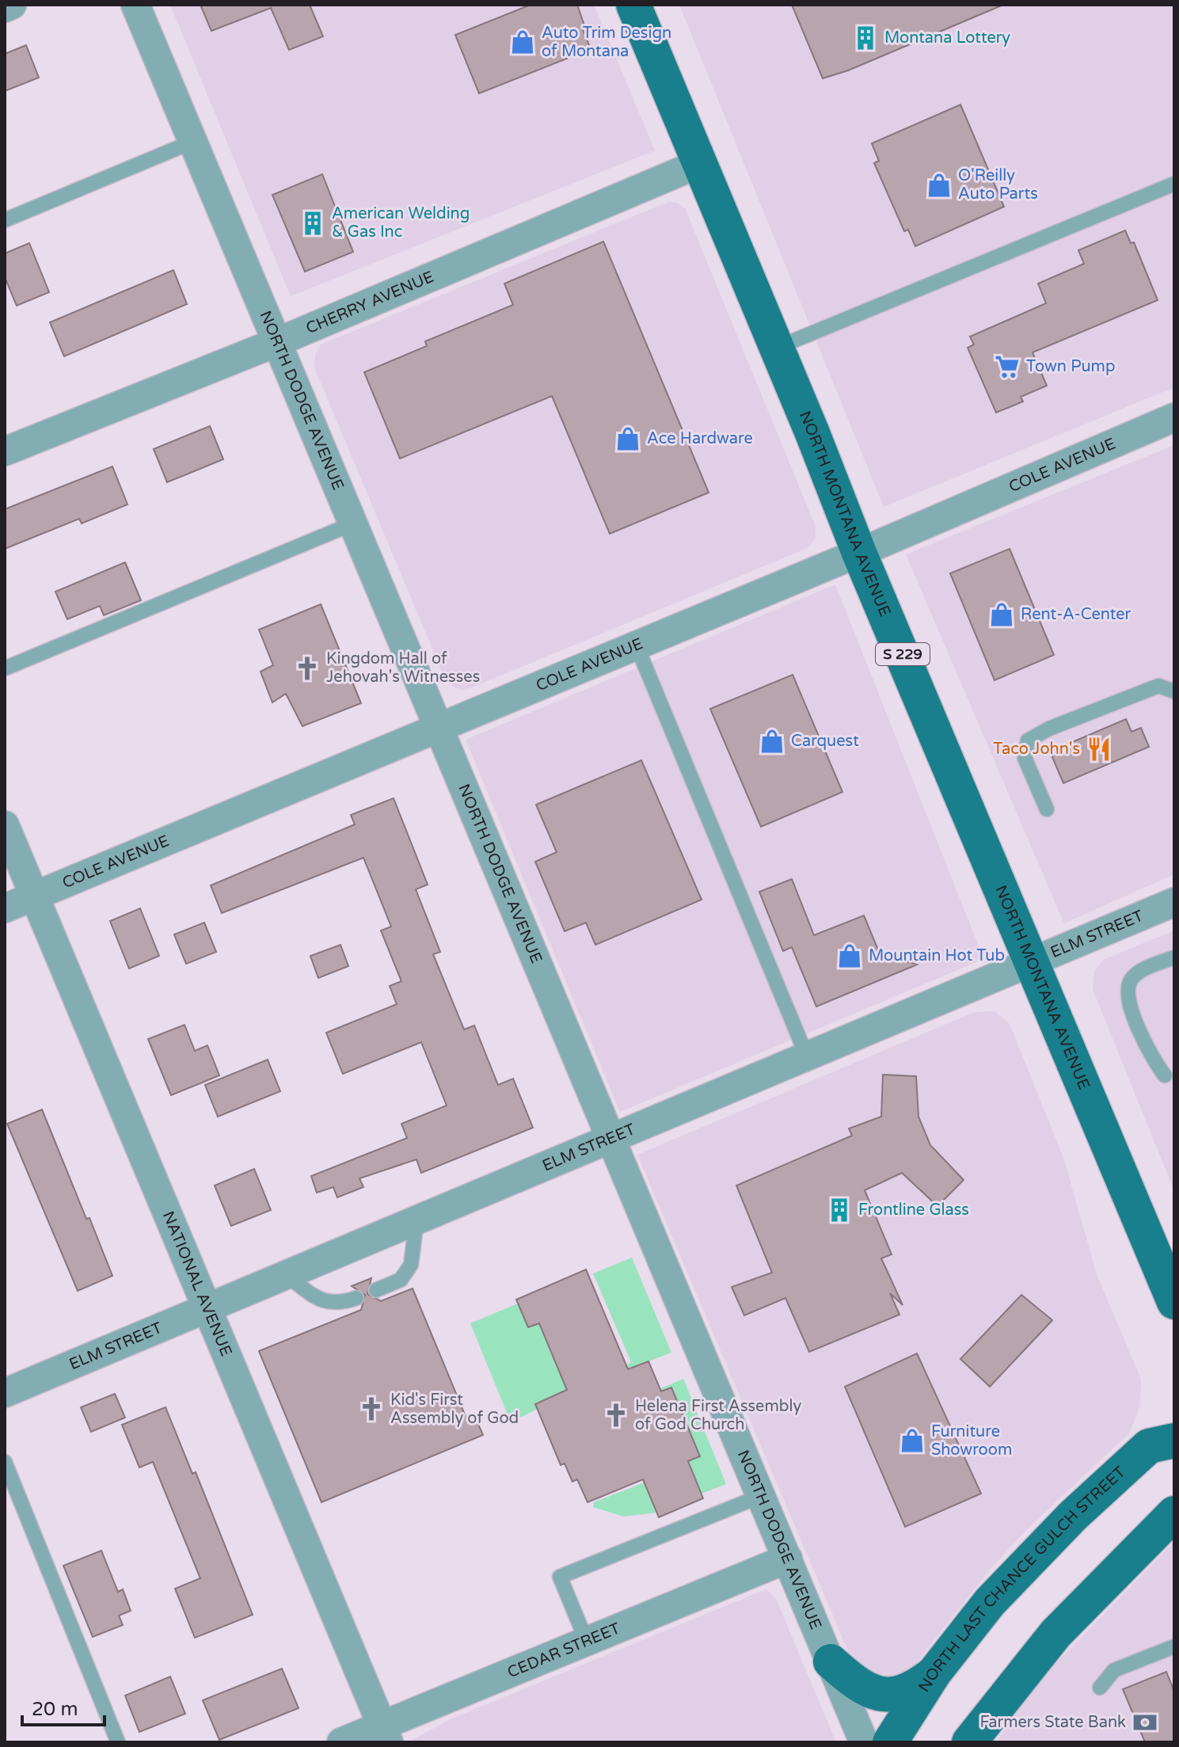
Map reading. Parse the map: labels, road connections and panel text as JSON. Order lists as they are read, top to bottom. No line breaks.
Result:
{"streets":{"main road":["NORTH MONTANA AVENUE","S 229","NORTH LAST CHANCE GULCH STREET"],"street":["CHERRY AVENUE","NORTH DODGE AVENUE","COLE AVENUE","ELM STREET","NATIONAL AVENUE","CEDAR STREET"]},"crossings":[["CHERRY AVENUE","NORTH DODGE AVENUE"],["CHERRY AVENUE","NORTH MONTANA AVENUE"],["NORTH DODGE AVENUE","COLE AVENUE"],["NORTH DODGE AVENUE","ELM STREET"],["NORTH DODGE AVENUE","CEDAR STREET"],["COLE AVENUE","NORTH MONTANA AVENUE"],["COLE AVENUE","NATIONAL AVENUE"],["NORTH MONTANA AVENUE","ELM STREET"],["ELM STREET","NATIONAL AVENUE"],["NATIONAL AVENUE","CEDAR STREET"]],"places":{"building":["Montana Lottery","American Welding & Gas Inc","Frontline Glass"],"shop":["Auto Trim Design of Montana","O'Reilly Auto Parts","Ace Hardware","Rent-A-Center","Carquest","Mountain Hot Tub","Furniture Showroom"],"supermarket":["Town Pump"],"church":["Kingdom Hall of Jehovah's Witnesses","Kid's First Assembly of God","Helena First Assembly of God Church"],"restaurant":["Taco John's"],"bank":["Farmers State Bank"]},"scale_bar":"20 m"}
